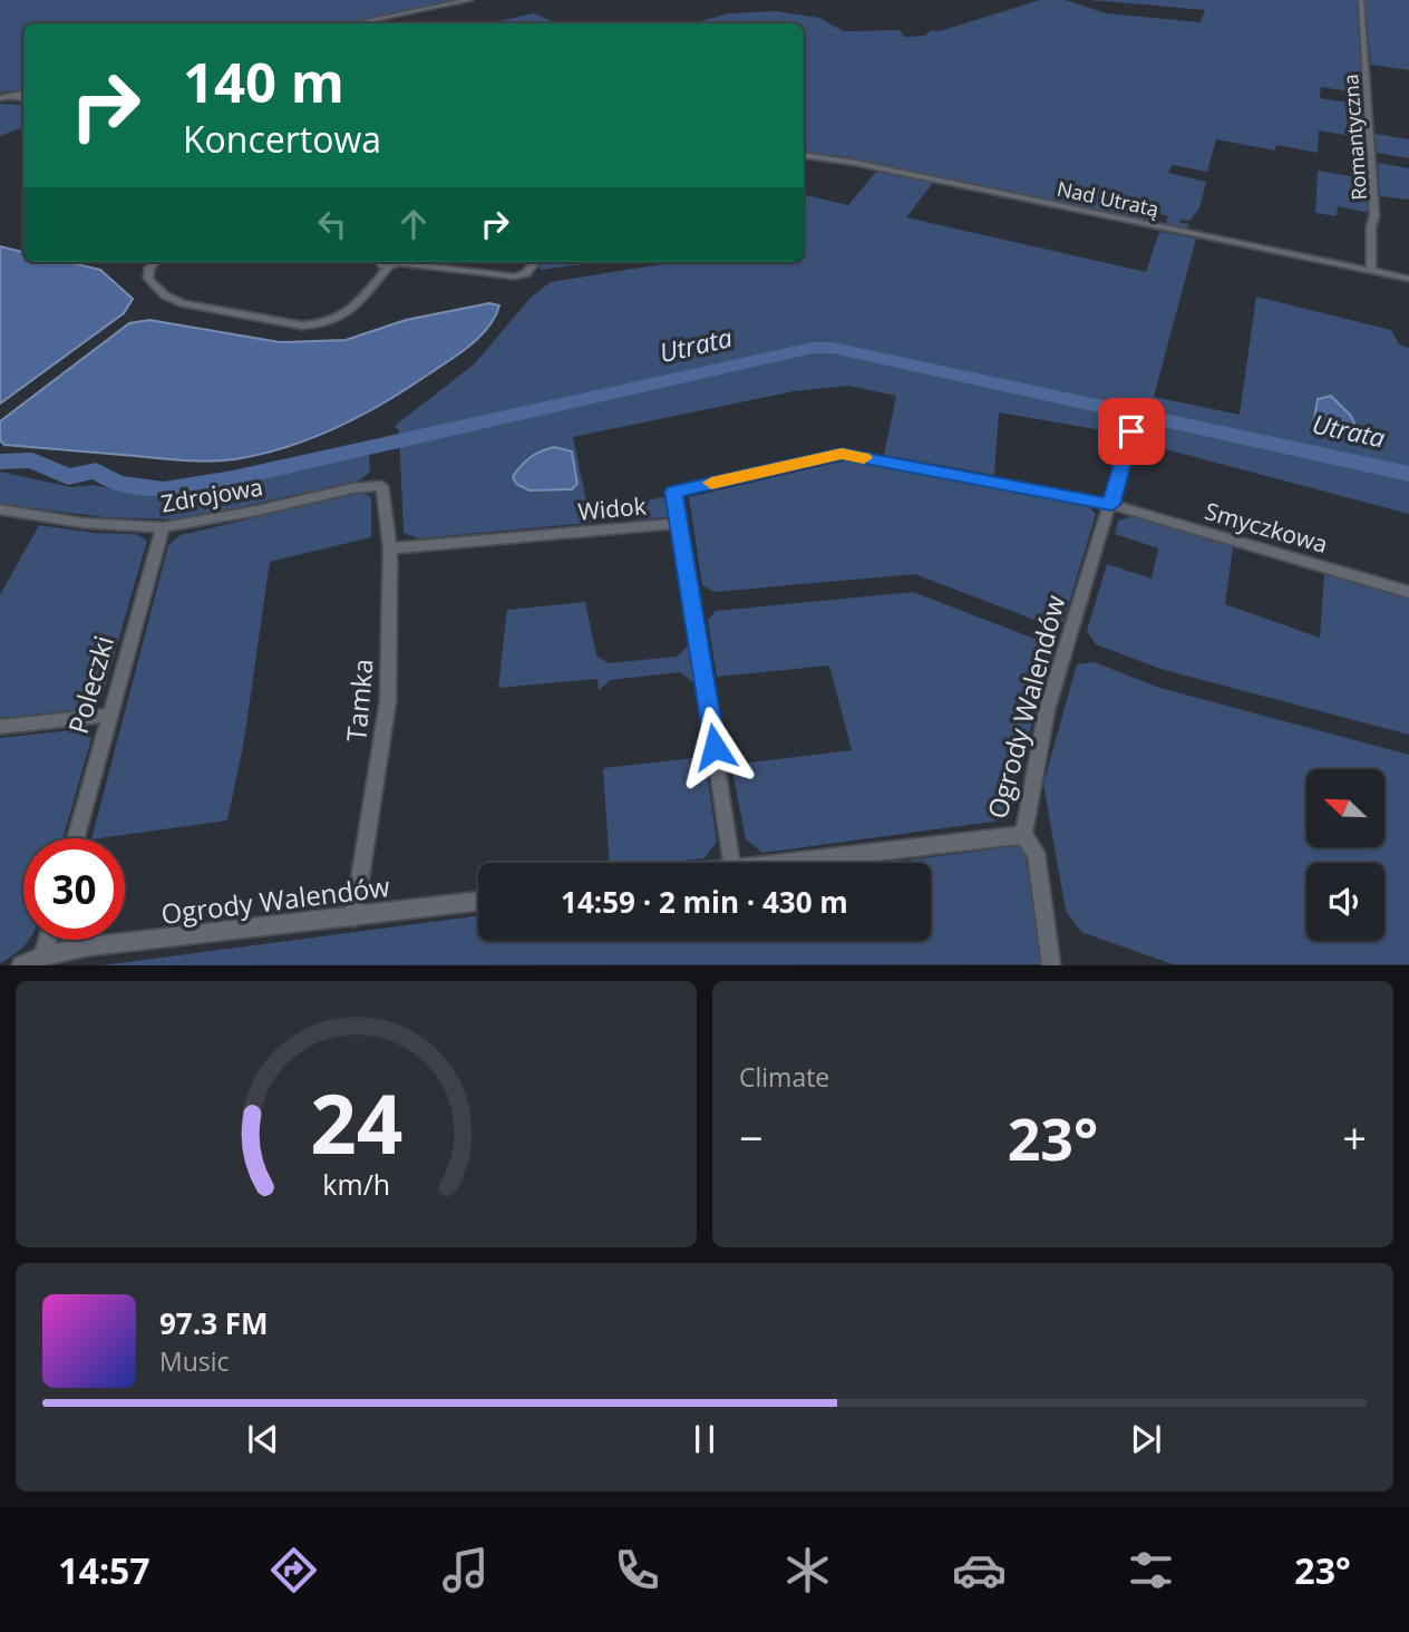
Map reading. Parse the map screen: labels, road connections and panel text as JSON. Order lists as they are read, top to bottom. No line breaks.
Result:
{"streets":{"street":["Romantyczna","Nad Utratą","Zdrojowa","Widok","Smyczkowa","Poleczki","Tamka","Ogrody Walendów"]},"crossings":[["Romantyczna","Nad Utratą"],["Zdrojowa","Poleczki"],["Zdrojowa","Tamka"],["Widok","Smyczkowa"],["Widok","Tamka"],["Smyczkowa","Ogrody Walendów"],["Tamka","Ogrody Walendów"]],"water":["Utrata"],"north":"top left","page":{"turn":["140 m","Koncertowa"],"limit":"30","trip":"14:59 · 2 min · 430 m","tile":"Climate","heat":["−","23°","+"],"song":["97.3 FM","Music"],"tabs":["14:57","23°"],"gauge":["24","km/h"]}}
